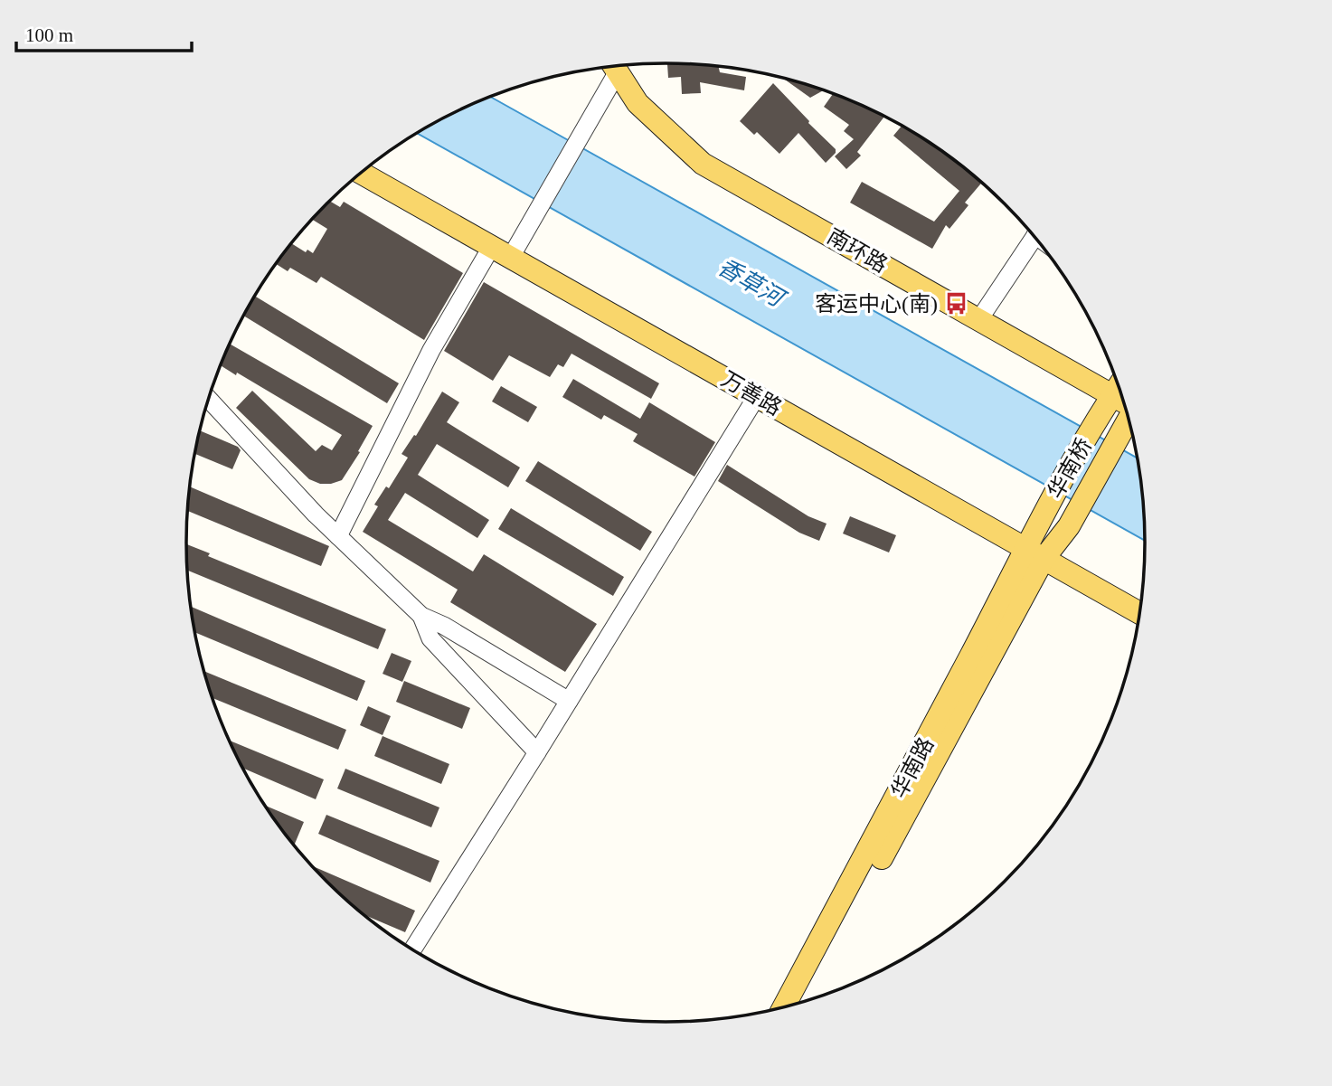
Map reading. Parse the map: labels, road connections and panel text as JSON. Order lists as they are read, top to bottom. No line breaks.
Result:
{"streets":{"main road":["南环路","万善路","华南桥","华南路"]},"crossings":[["南环路","华南桥"],["万善路","华南路"],["华南桥","华南路"]],"water":["香草河"],"places":{"bus stop":["客运中心(南)"]},"scale_bar":"100 m"}
